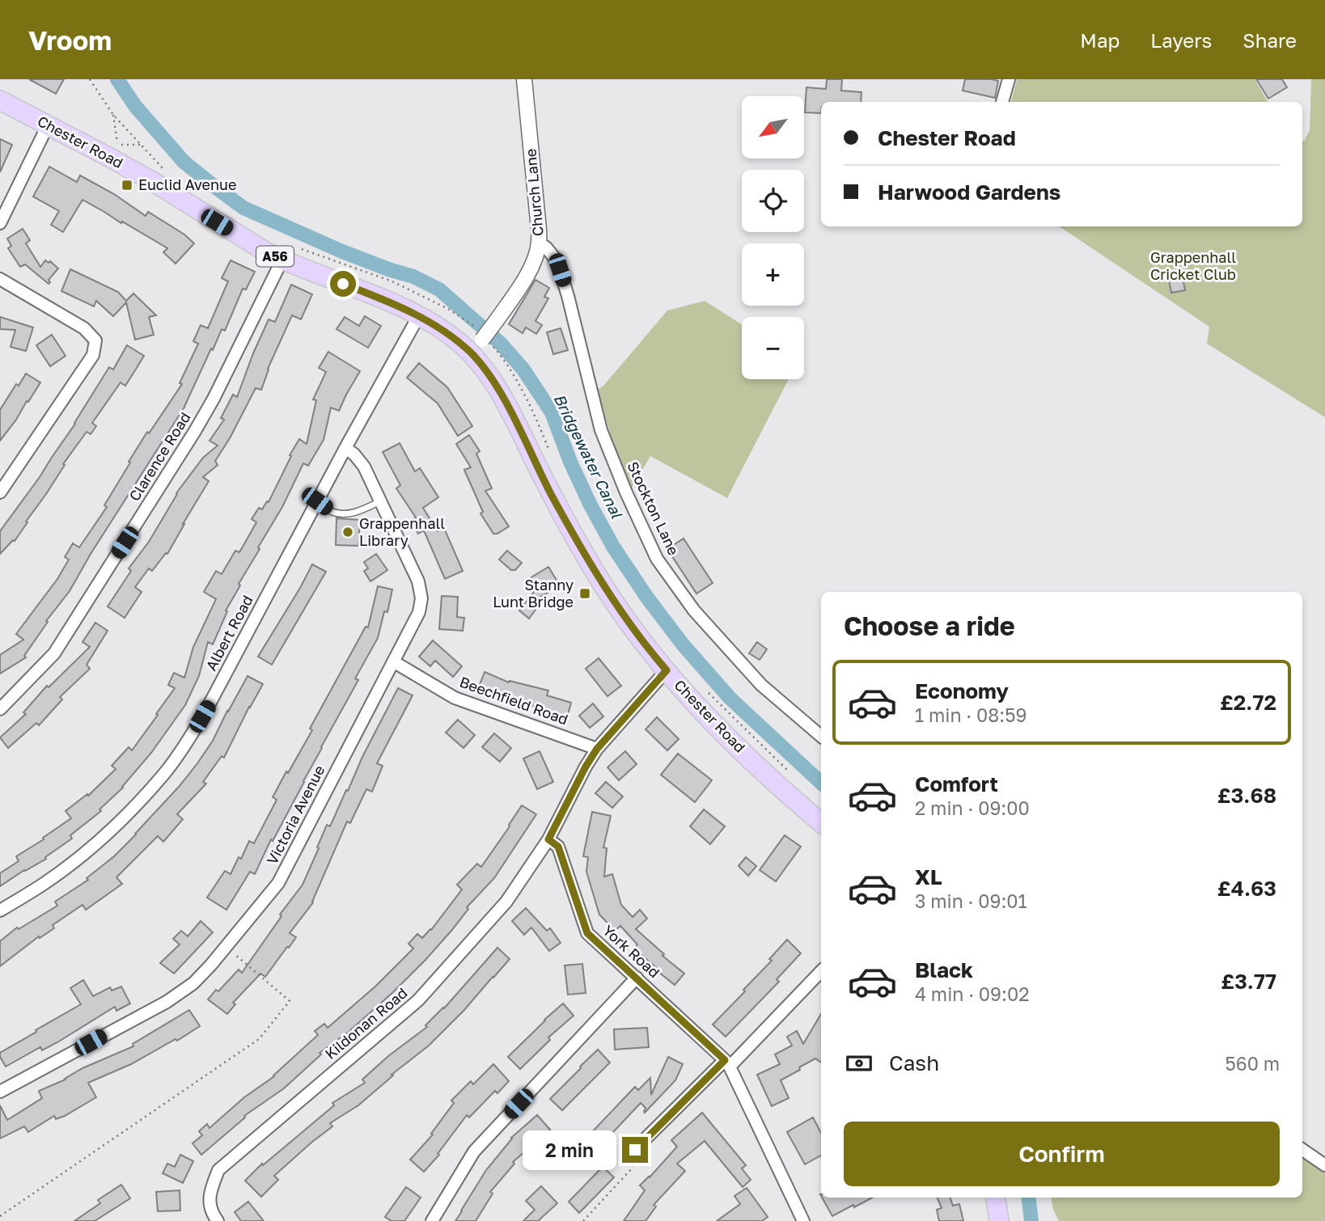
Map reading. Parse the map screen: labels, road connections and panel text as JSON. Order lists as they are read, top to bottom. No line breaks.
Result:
{"streets":{"main road":["Chester Road","A56"],"street":["Church Lane","Clarence Road","Stockton Lane","Albert Road","Beechfield Road","Victoria Avenue","York Road","Kildonan Road"]},"crossings":[["Chester Road","Church Lane"],["Chester Road","Clarence Road"],["Chester Road","Albert Road"],["Church Lane","Stockton Lane"],["Albert Road","Victoria Avenue"],["Beechfield Road","Victoria Avenue"],["York Road","Kildonan Road"]],"water":["Bridgewater Canal"],"parks":["Grappenhall Cricket Club"],"places":{"transit":["Euclid Avenue","Stanny Lunt Bridge"],"other":["Grappenhall Library"]},"north":"bottom left","page":{"header":"Vroom","nav":["Map","Layers","Share"],"map_buttons":["+","−"],"banner":["Chester Road","Harwood Gardens"],"heading":"Choose a ride","list":[{"name":"Economy","note":"1 min · 08:59","value":"£2.72"},{"name":"Comfort","note":"2 min · 09:00","value":"£3.68"},{"name":"XL","note":"3 min · 09:01","value":"£4.63"},{"name":"Black","note":"4 min · 09:02","value":"£3.77"}],"pay":["Cash","560 m"],"buttons":"Confirm","bubble":"2 min"}}
